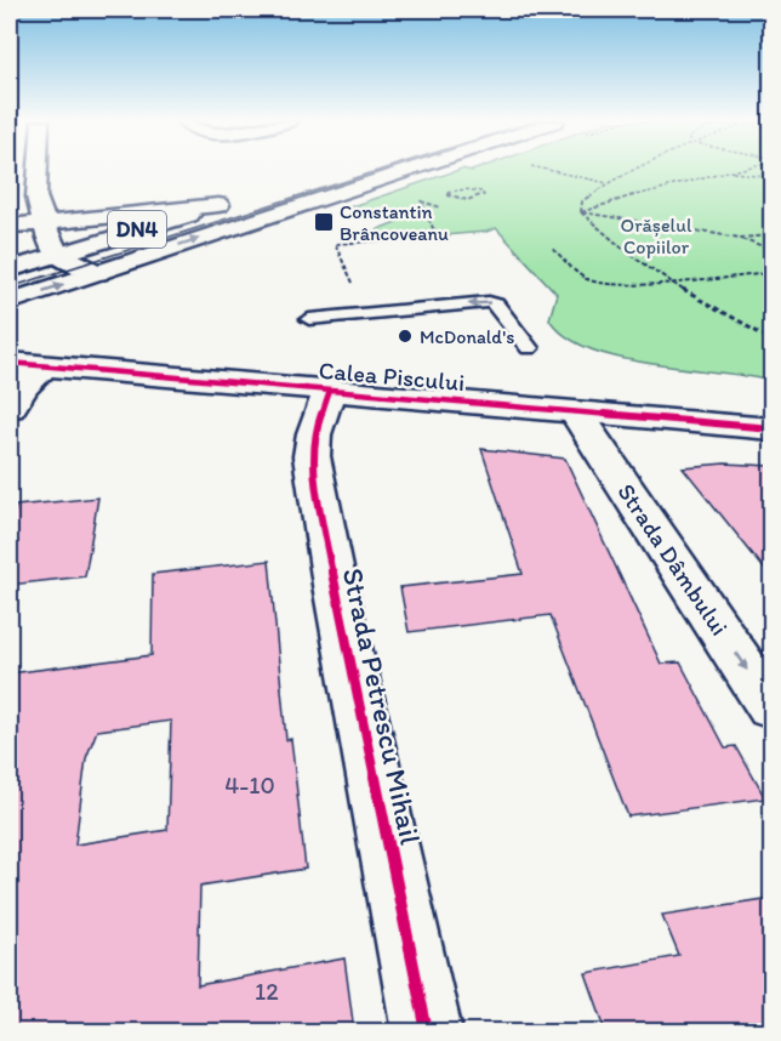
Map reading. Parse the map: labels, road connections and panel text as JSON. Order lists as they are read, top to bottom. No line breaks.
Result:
{"streets":{"street":["DN4","Calea Piscului","Strada Dâmbului","Strada Petrescu Mihail"]},"crossings":[["Calea Piscului","Strada Dâmbului"],["Calea Piscului","Strada Petrescu Mihail"]],"one_way":["Strada Dâmbului"],"parks":["Orășelul Copiilor"],"places":{"transit":["Constantin Brâncoveanu"],"other":["McDonald's"]},"house_numbers":["4-10","12"]}
